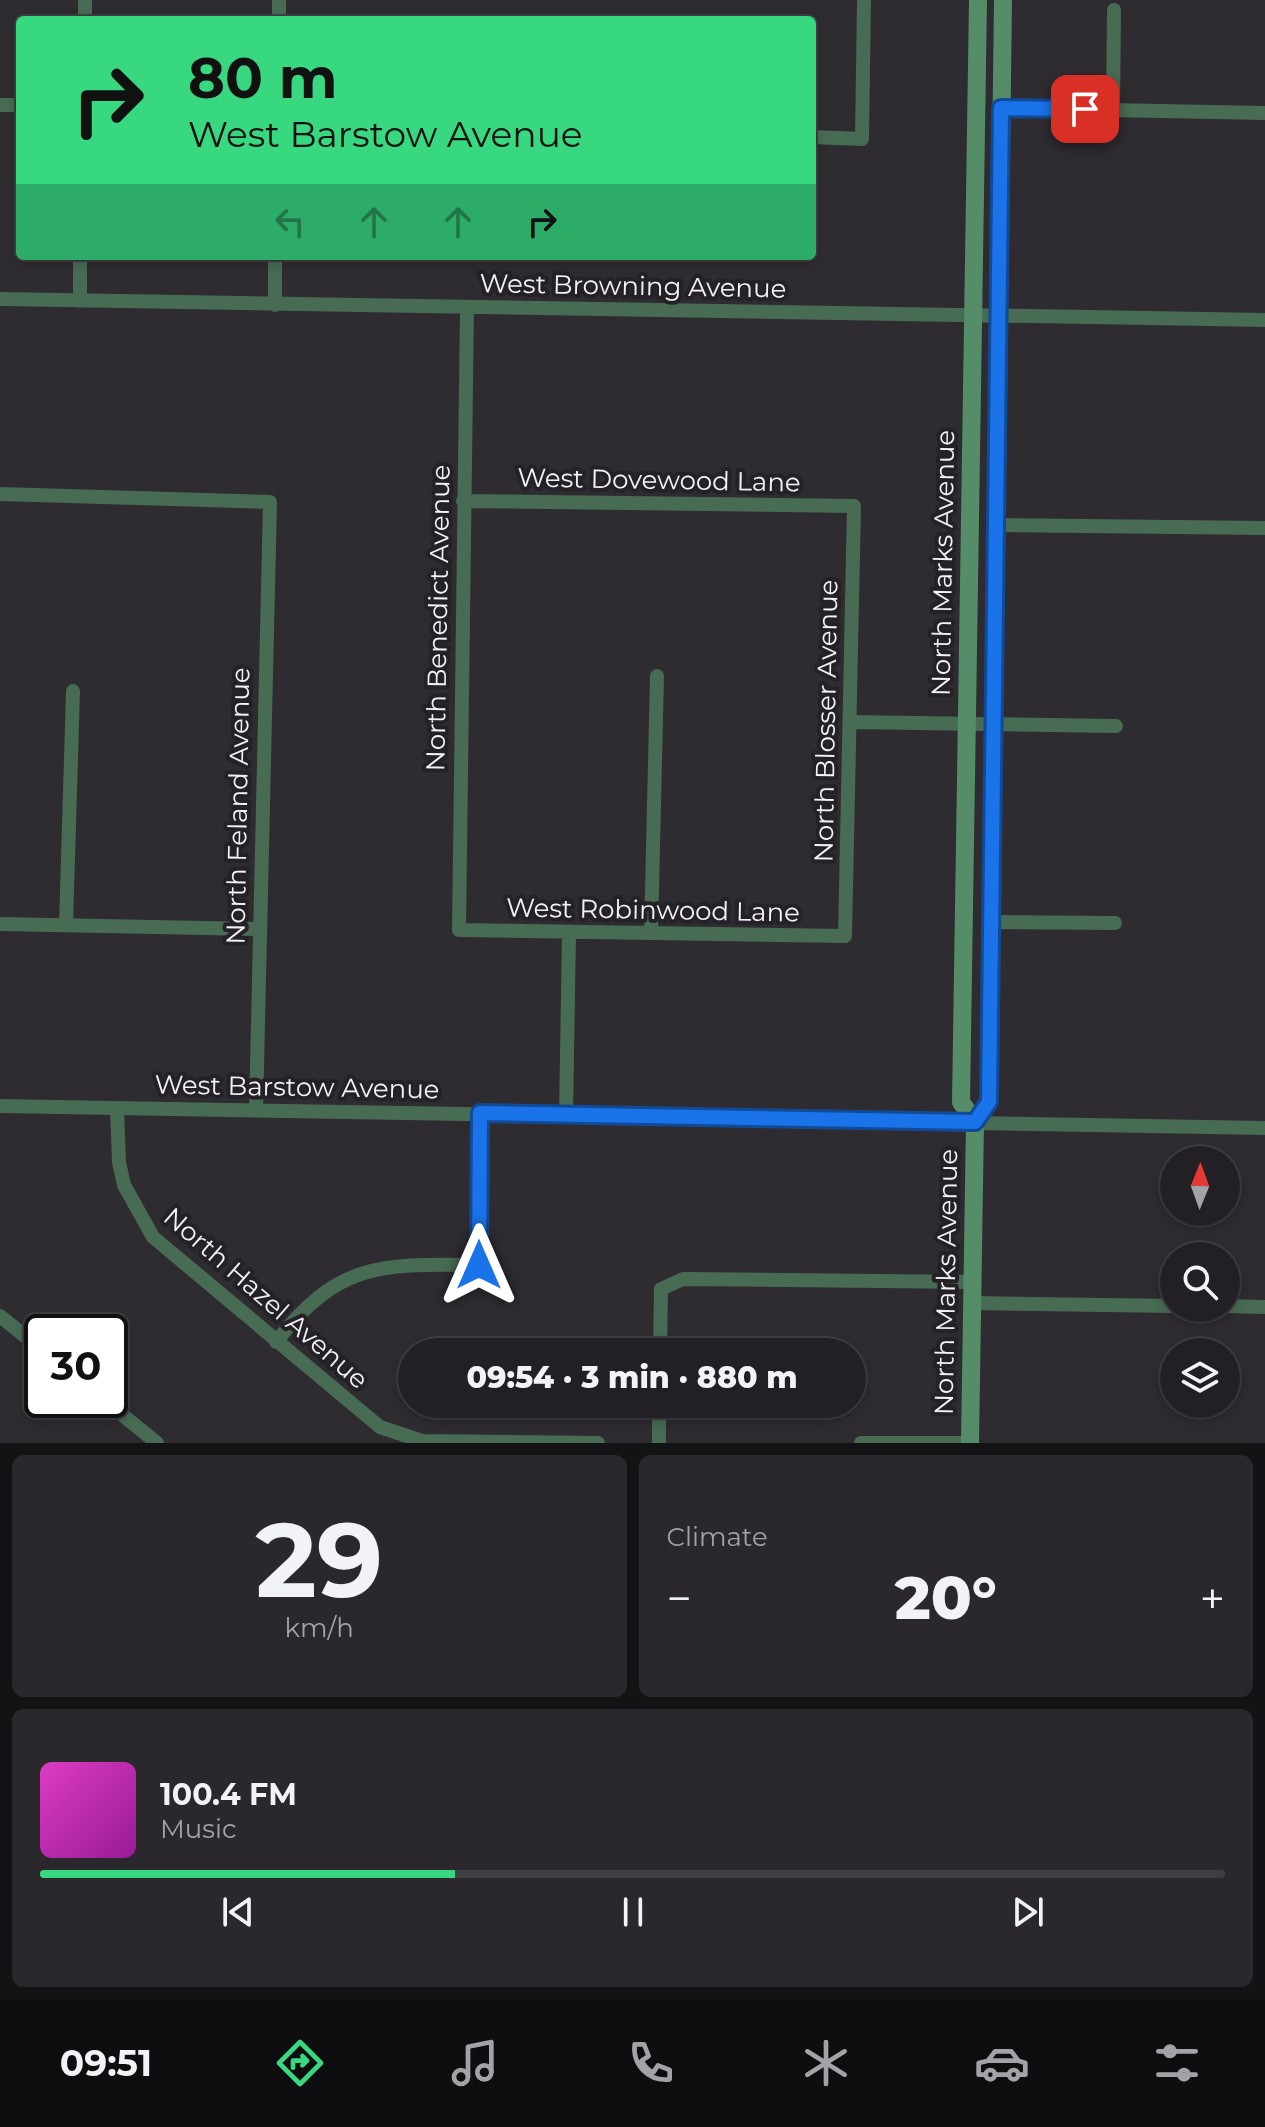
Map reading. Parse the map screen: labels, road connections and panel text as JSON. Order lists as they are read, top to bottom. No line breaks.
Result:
{"streets":{"main road":["North Marks Avenue"],"street":["West Browning Avenue","West Dovewood Lane","North Benedict Avenue","North Blosser Avenue","North Feland Avenue","West Robinwood Lane","West Barstow Avenue","North Hazel Avenue"]},"crossings":[["West Browning Avenue","North Marks Avenue"],["West Browning Avenue","North Benedict Avenue"],["West Dovewood Lane","North Benedict Avenue"],["West Dovewood Lane","North Blosser Avenue"],["North Marks Avenue","West Barstow Avenue"],["North Benedict Avenue","West Robinwood Lane"],["North Blosser Avenue","West Robinwood Lane"],["North Feland Avenue","West Barstow Avenue"],["West Barstow Avenue","North Hazel Avenue"]],"north":"top","page":{"turn":["80 m","West Barstow Avenue"],"limit":"30","trip":"09:54 · 3 min · 880 m","tile":[["29","km/h"],"Climate"],"heat":["−","20°","+"],"song":["100.4 FM","Music"],"tabs":"09:51"}}
